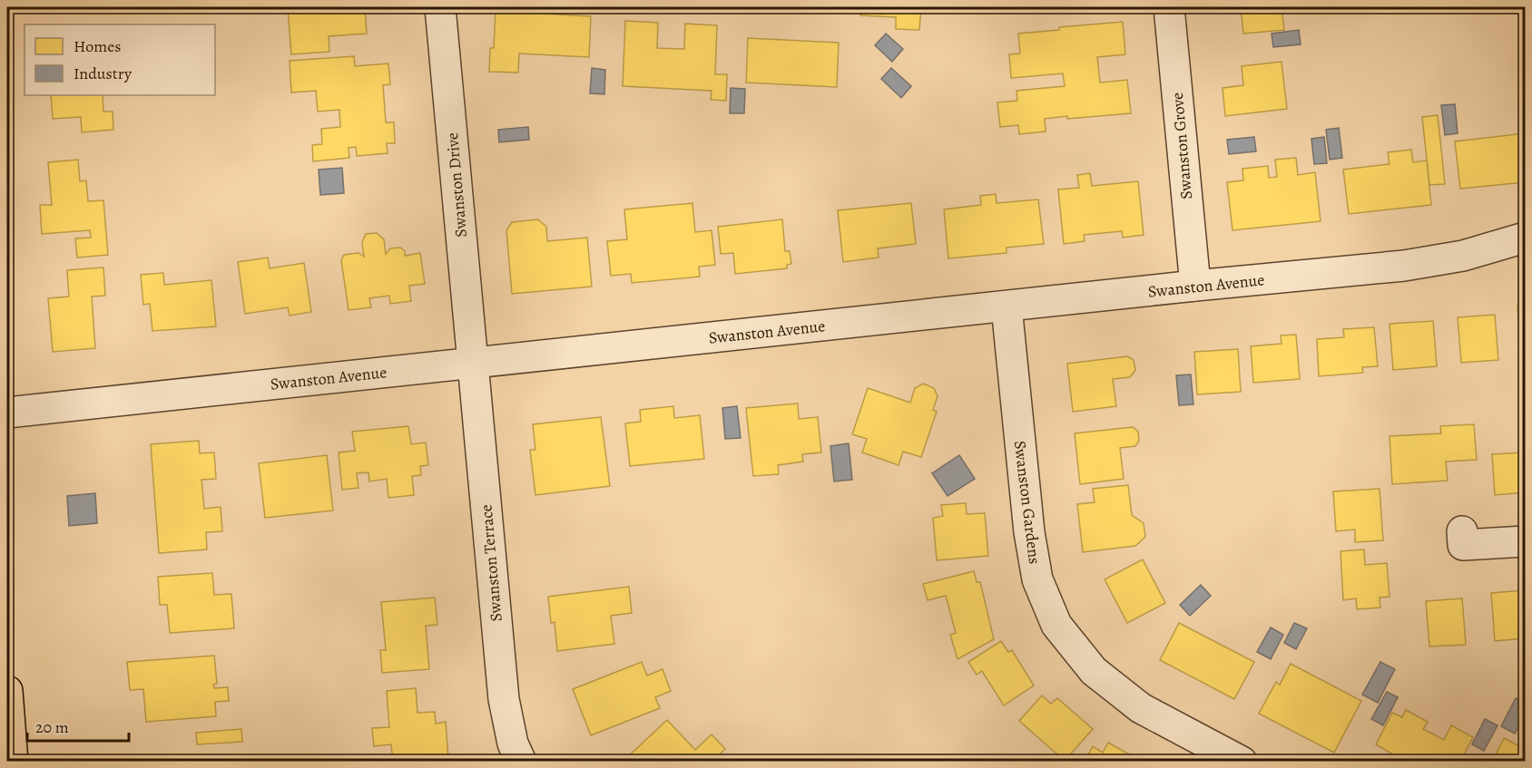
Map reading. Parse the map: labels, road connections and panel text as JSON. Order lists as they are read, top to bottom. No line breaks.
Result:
{"streets":{"street":["Swanston Grove","Swanston Drive","Swanston Avenue","Swanston Gardens","Swanston Terrace"]},"crossings":[["Swanston Grove","Swanston Avenue"],["Swanston Drive","Swanston Avenue"],["Swanston Drive","Swanston Terrace"],["Swanston Avenue","Swanston Gardens"],["Swanston Avenue","Swanston Terrace"]],"legend":["Homes","Industry"],"scale_bar":"20 m"}
